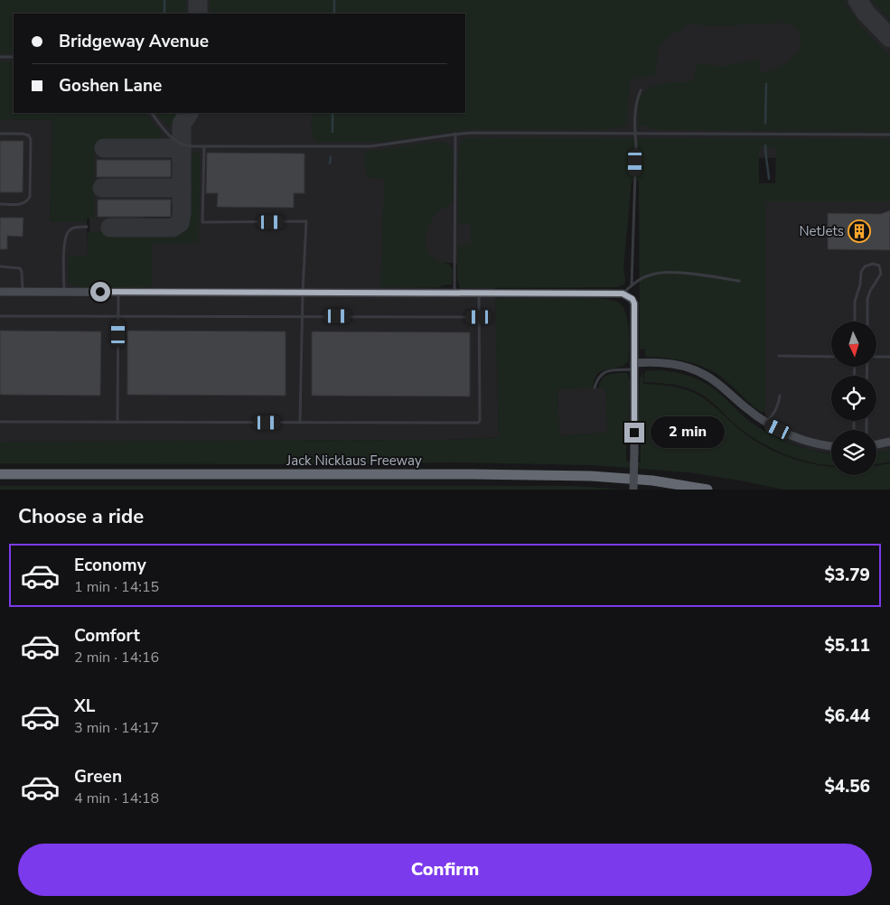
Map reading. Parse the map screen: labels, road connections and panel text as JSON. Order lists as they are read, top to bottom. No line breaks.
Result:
{"streets":{"highway":["Jack Nicklaus Freeway"]},"places":{"building":["NetJets"]},"north":"bottom","page":{"banner":["Bridgeway Avenue","Goshen Lane"],"bubble":"2 min","heading":"Choose a ride","list":[{"name":"Economy","note":"1 min · 14:15","value":"$3.79"},{"name":"Comfort","note":"2 min · 14:16","value":"$5.11"},{"name":"XL","note":"3 min · 14:17","value":"$6.44"},{"name":"Green","note":"4 min · 14:18","value":"$4.56"}],"buttons":"Confirm"}}
